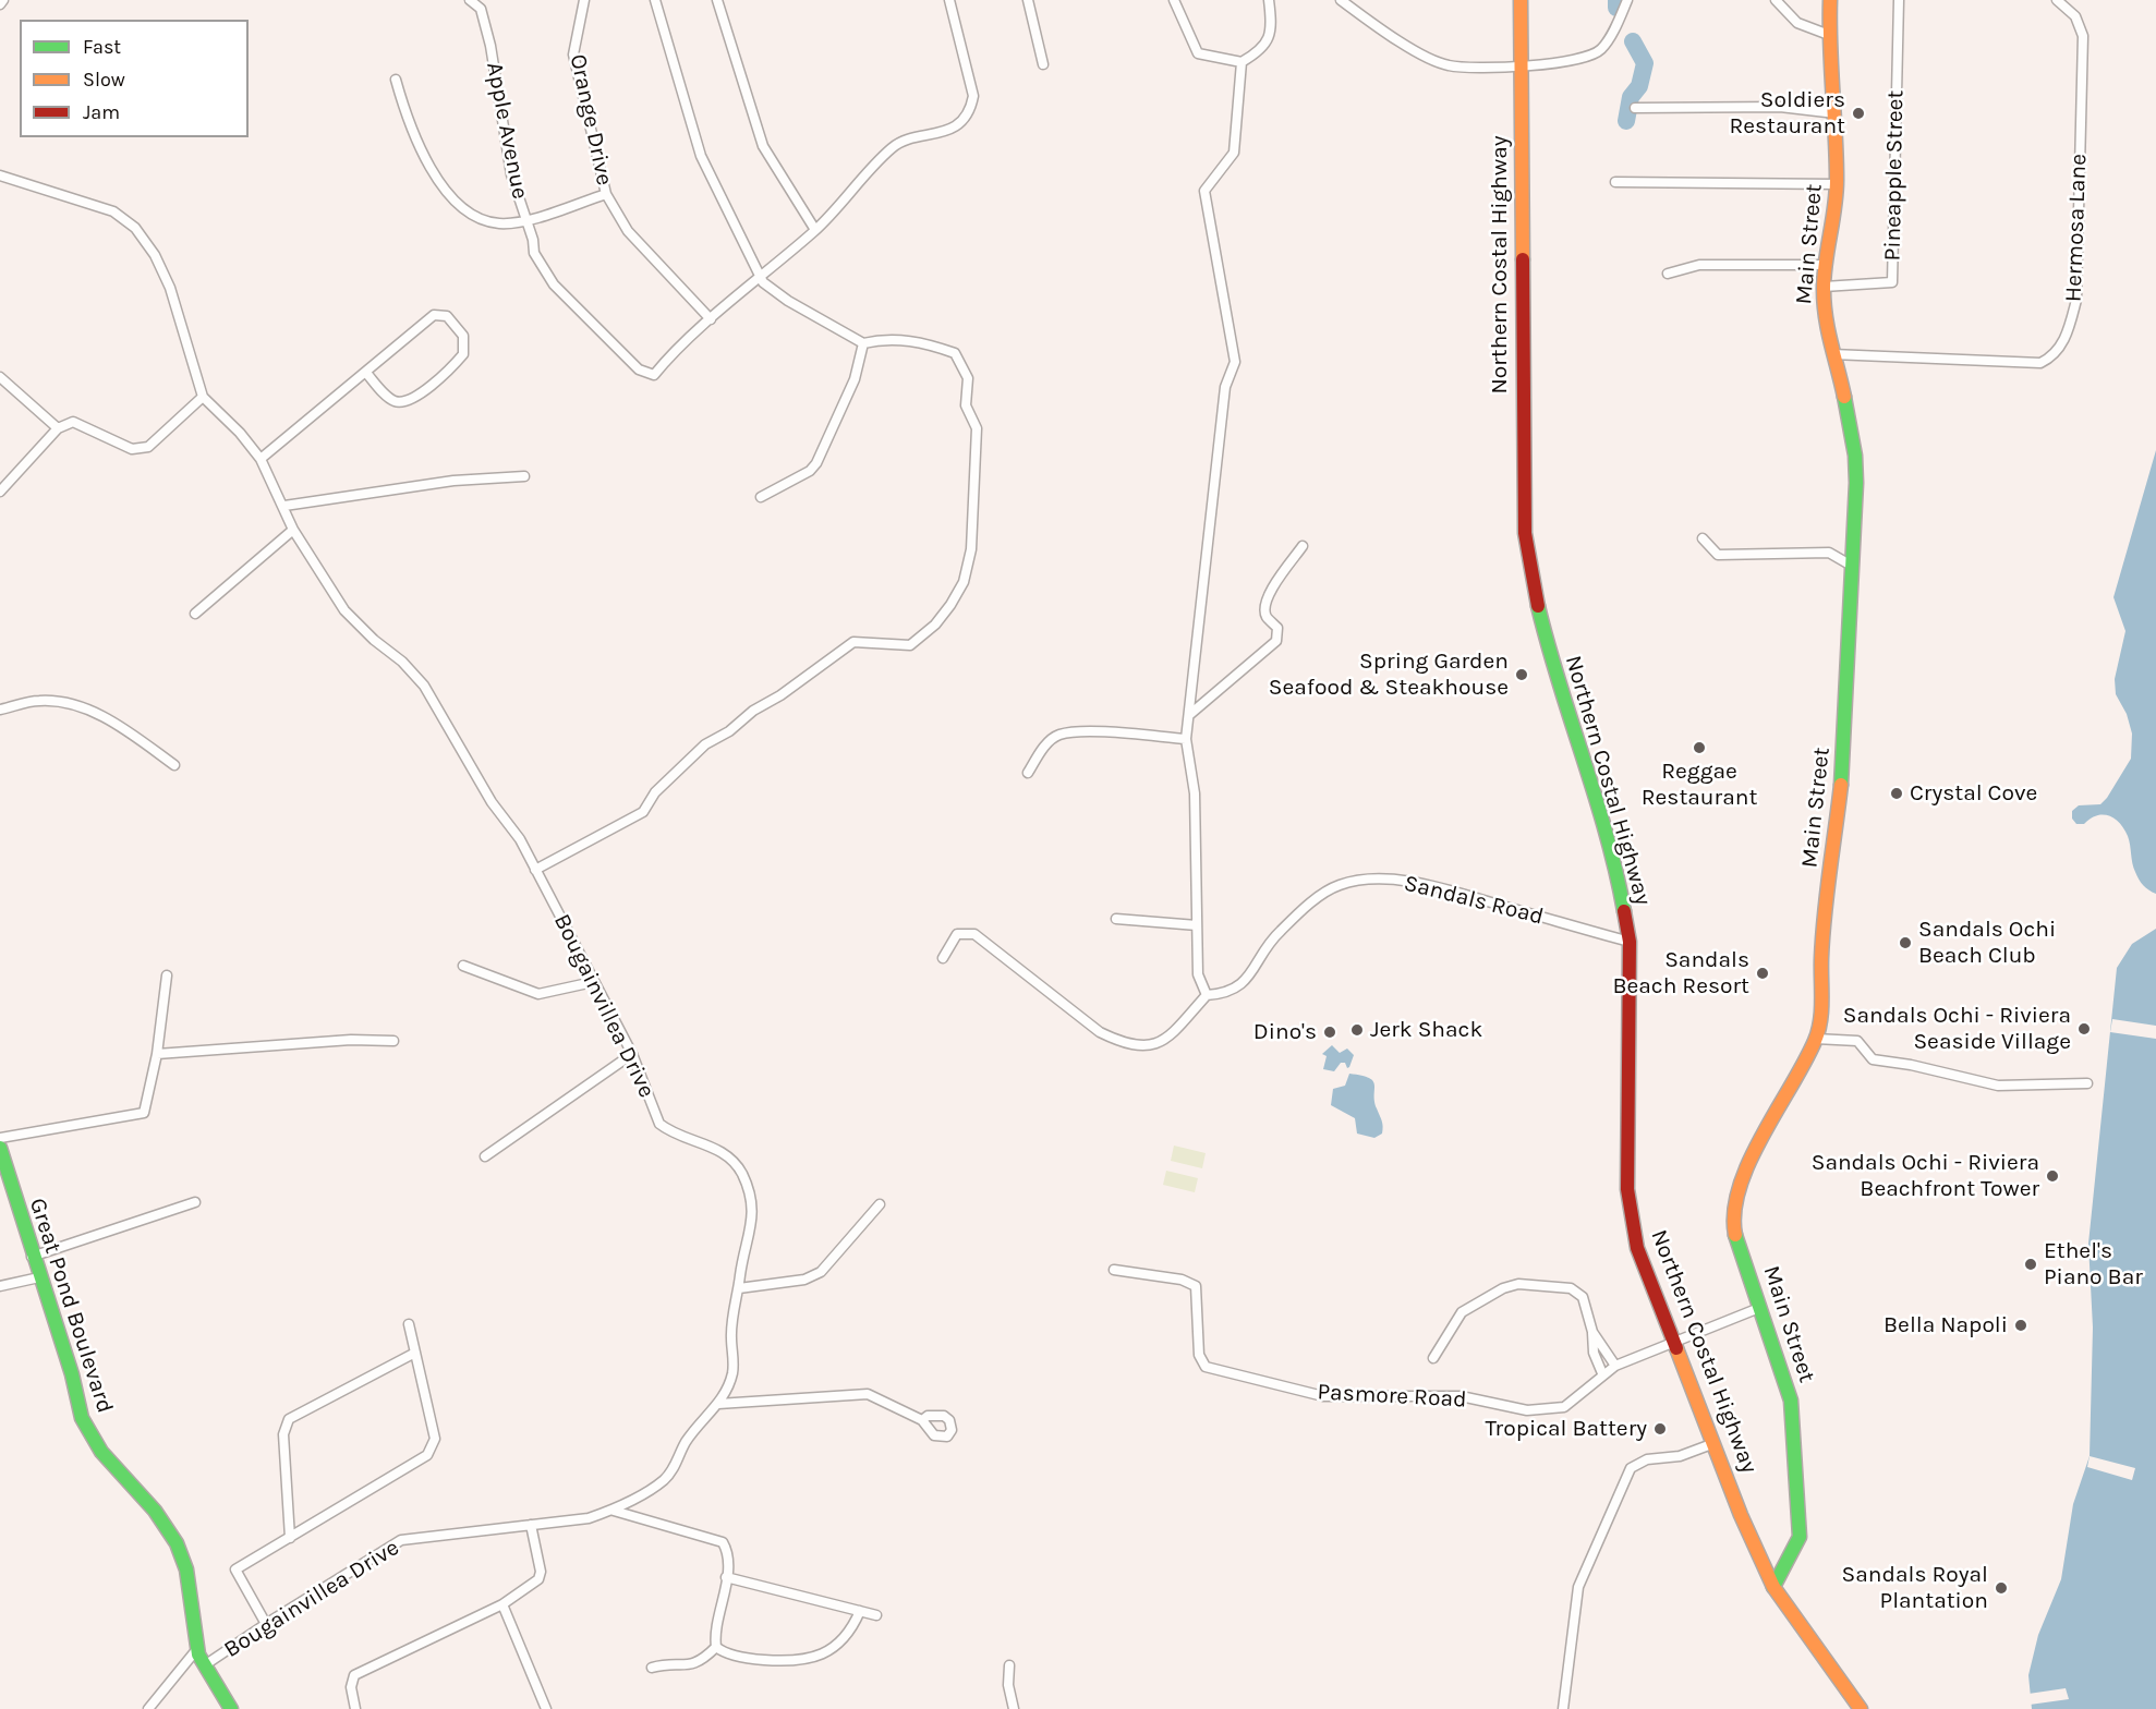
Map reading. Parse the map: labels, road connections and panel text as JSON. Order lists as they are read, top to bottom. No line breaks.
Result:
{"streets":{"street":["Orange Drive","Apple Avenue","Pineapple Street","Hermosa Lane","Main Street","Northern Costal Highway","Sandals Road","Bougainvillea Drive","Great Pond Boulevard","Pasmore Road"]},"crossings":[["Orange Drive","Apple Avenue"],["Pineapple Street","Main Street"],["Hermosa Lane","Main Street"],["Main Street","Northern Costal Highway"],["Main Street","Pasmore Road"],["Northern Costal Highway","Sandals Road"],["Northern Costal Highway","Pasmore Road"],["Bougainvillea Drive","Great Pond Boulevard"]],"places":["Soldiers Restaurant","Spring Garden Seafood & Steakhouse","Reggae Restaurant","Crystal Cove","Sandals Ochi Beach Club","Sandals Beach Resort","Sandals Ochi - Riviera Seaside Village","Jerk Shack","Dino's","Sandals Ochi - Riviera Beachfront Tower","Ethel's Piano Bar","Bella Napoli","Tropical Battery","Sandals Royal Plantation"],"legend":["Fast","Slow","Jam"]}
